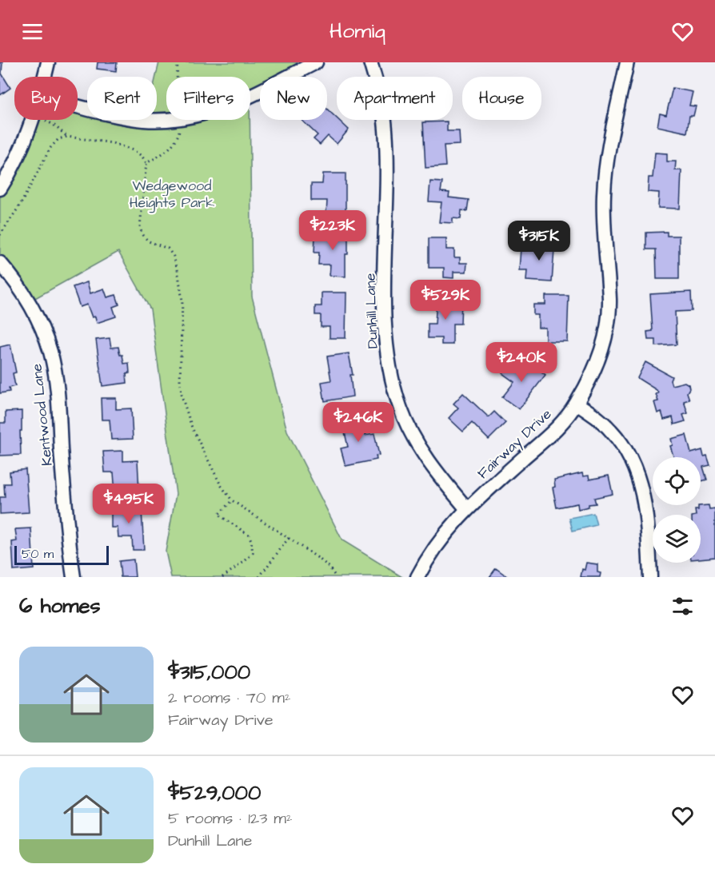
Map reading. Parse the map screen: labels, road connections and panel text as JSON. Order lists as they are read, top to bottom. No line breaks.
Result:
{"streets":{"street":["Dunhill Lane","Kentwood Lane","Fairway Drive"]},"crossings":[["Dunhill Lane","Fairway Drive"]],"parks":["Wedgewood Heights Park"],"scale_bar":"50 m","page":{"header":"Homiq","chip":["Buy","Rent","Filters","New","Apartment","House"],"price":["$223K","$315K","$529K","$240K","$246K","$495K"],"scale":"50 m","heading":"6 homes","list":[{"name":"$315,000","note":"2 rooms · 70 m² · Fairway Drive"},{"name":"$529,000","note":"5 rooms · 123 m² · Dunhill Lane"}]}}
